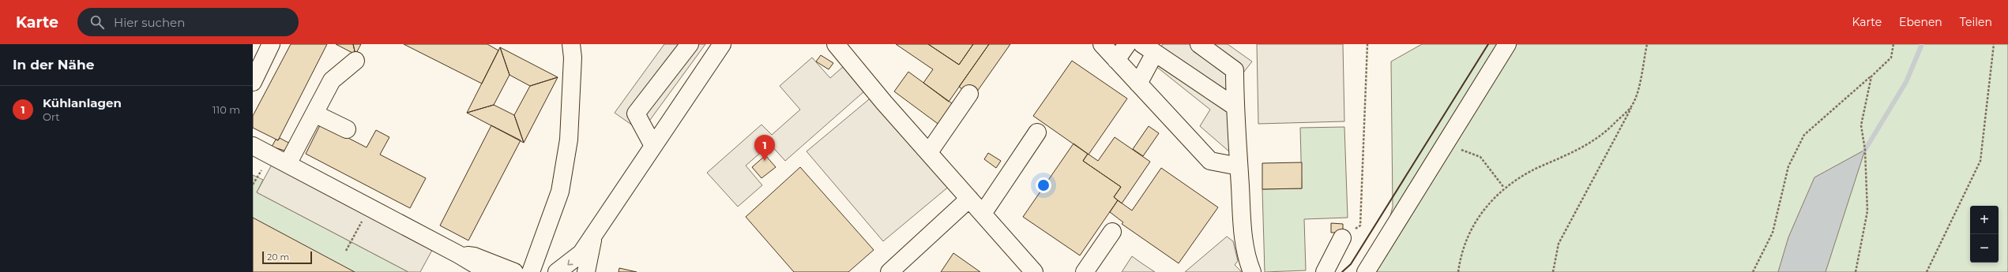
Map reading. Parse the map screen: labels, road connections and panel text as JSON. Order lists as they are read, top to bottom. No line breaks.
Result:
{"scale_bar":"20 m","page":{"header":"Karte","search":"Hier suchen","nav":["Karte","Ebenen","Teilen"],"heading":"In der Nähe","list":[{"mark":"1","name":"Kühlanlagen","note":"Ort","value":"110 m"}],"pins":"1","map_buttons":["+","−"],"scale":"20 m"}}
